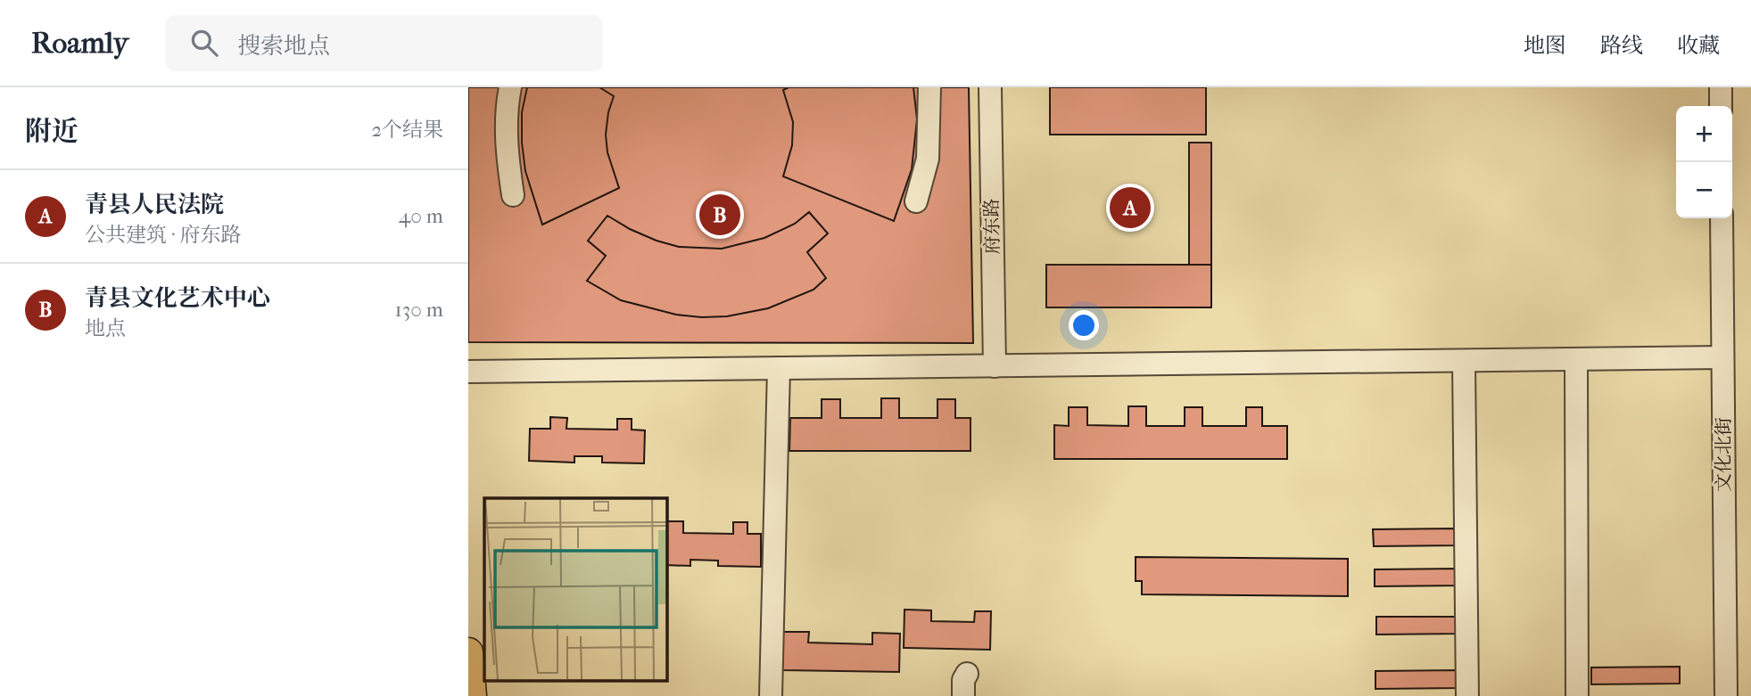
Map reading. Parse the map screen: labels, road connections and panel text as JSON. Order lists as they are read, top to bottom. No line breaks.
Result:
{"streets":{"street":["府东路","文化北街"]},"page":{"header":"Roamly","search":"搜索地点","nav":["地图","路线","收藏"],"heading":["附近","2个结果"],"map_buttons":["+","−"],"list":[{"mark":"A","name":"青县人民法院","note":"公共建筑 · 府东路","value":"40 m"},{"mark":"B","name":"青县文化艺术中心","note":"地点","value":"130 m"}],"pins":["A","B"]}}
